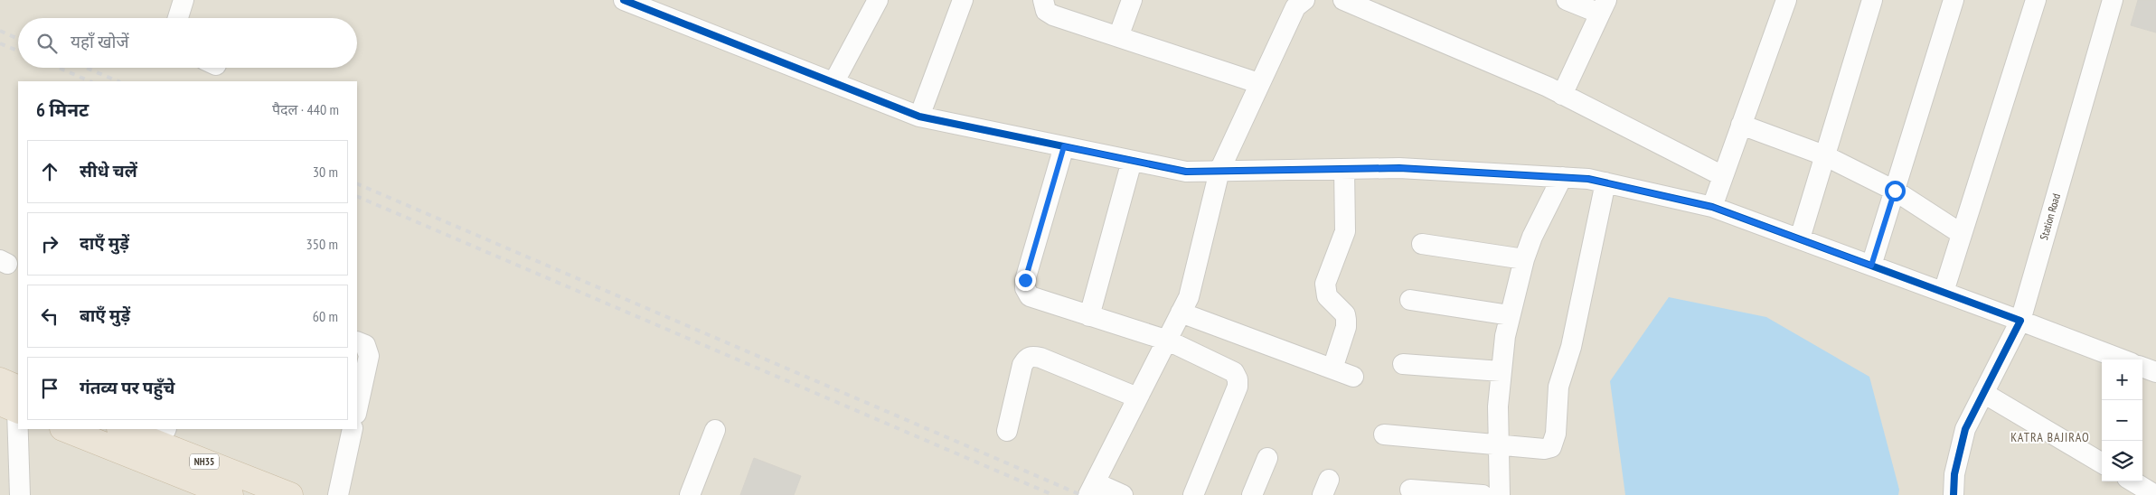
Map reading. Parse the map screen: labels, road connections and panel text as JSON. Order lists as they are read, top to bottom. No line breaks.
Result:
{"streets":{"highway":["NH35"],"street":["Station Road"]},"districts":["KATRA BAJIRAO"],"page":{"search":"यहाँ खोजें","heading":["6 मिनट","पैदल · 440 m"],"list":[["सीधे चलें","30 m"],["दाएँ मुड़ें","350 m"],["बाएँ मुड़ें","60 m"],"गंतव्य पर पहुँचे"],"map_buttons":["+","−"]}}
